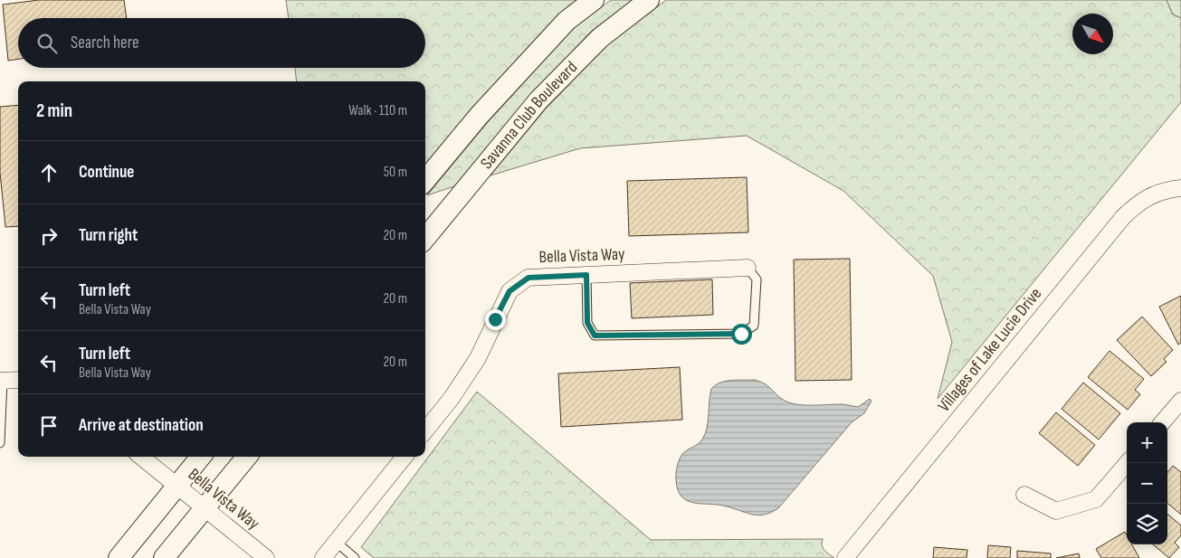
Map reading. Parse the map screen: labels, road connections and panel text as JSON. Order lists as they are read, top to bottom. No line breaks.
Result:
{"streets":{"street":["Savanna Club Boulevard","Bella Vista Way","Villages of Lake Lucie Drive"]},"north":"bottom right","page":{"search":"Search here","heading":["2 min","Walk · 110 m"],"list":[["Continue","50 m"],["Turn right","20 m"],["Turn left","Bella Vista Way","20 m"],["Turn left","Bella Vista Way","20 m"],"Arrive at destination"],"map_buttons":["+","−"]}}
